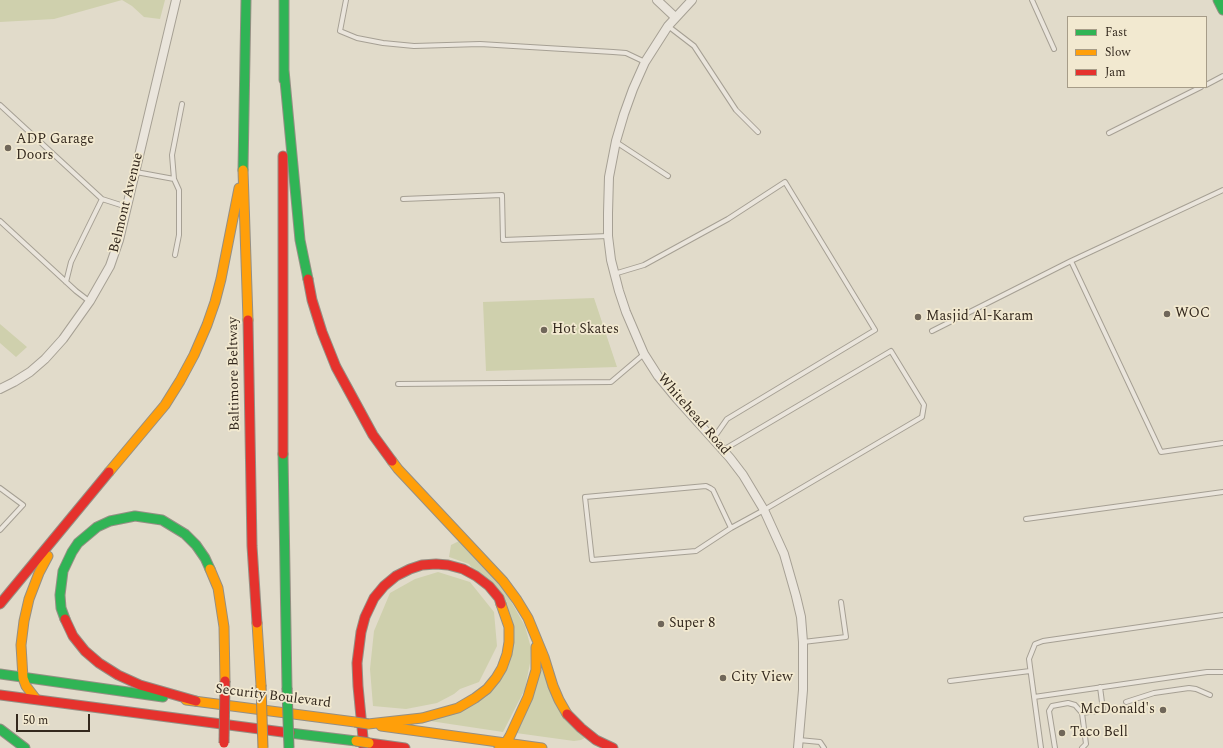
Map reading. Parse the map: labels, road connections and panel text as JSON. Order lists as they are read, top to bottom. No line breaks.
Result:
{"streets":{"main road":["Baltimore Beltway","Security Boulevard"],"street":["Belmont Avenue","Whitehead Road"]},"places":["ADP Garage Doors","WOC","Masjid Al-Karam","Hot Skates","Super 8","City View","McDonald's","Taco Bell"],"legend":["Fast","Slow","Jam"],"scale_bar":"50 m"}
